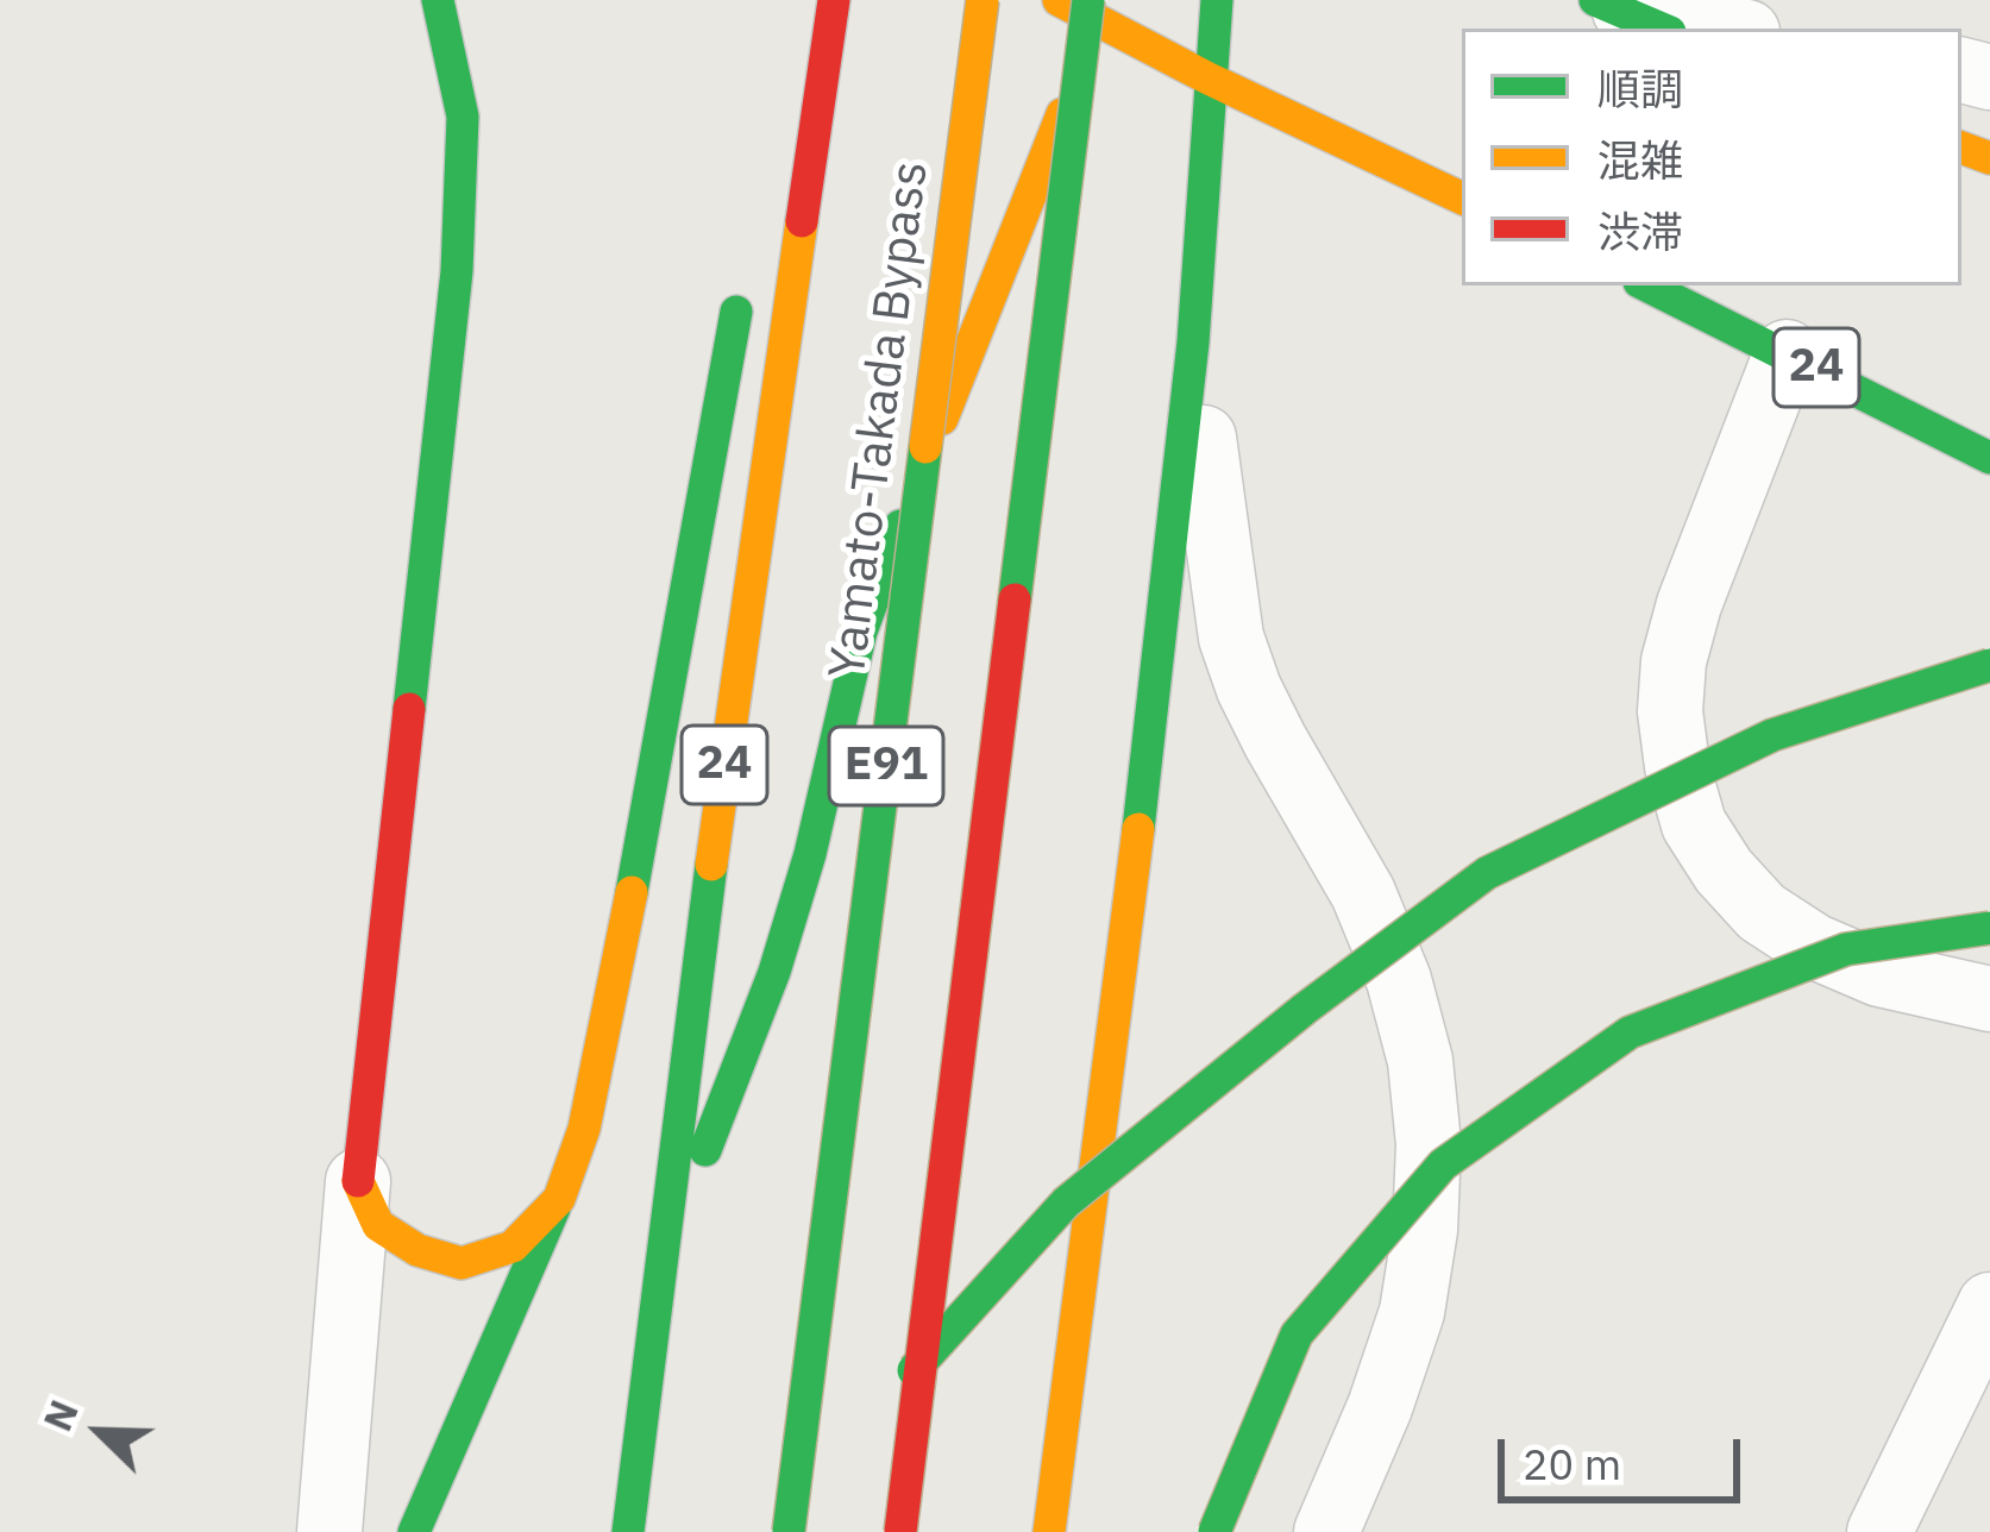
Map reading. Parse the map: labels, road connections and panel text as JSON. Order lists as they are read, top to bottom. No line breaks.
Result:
{"streets":{"main road":["24","Yamato-Takada Bypass","E91"]},"legend":["順調","混雑","渋滞"],"scale_bar":"20 m","north":"top left"}
